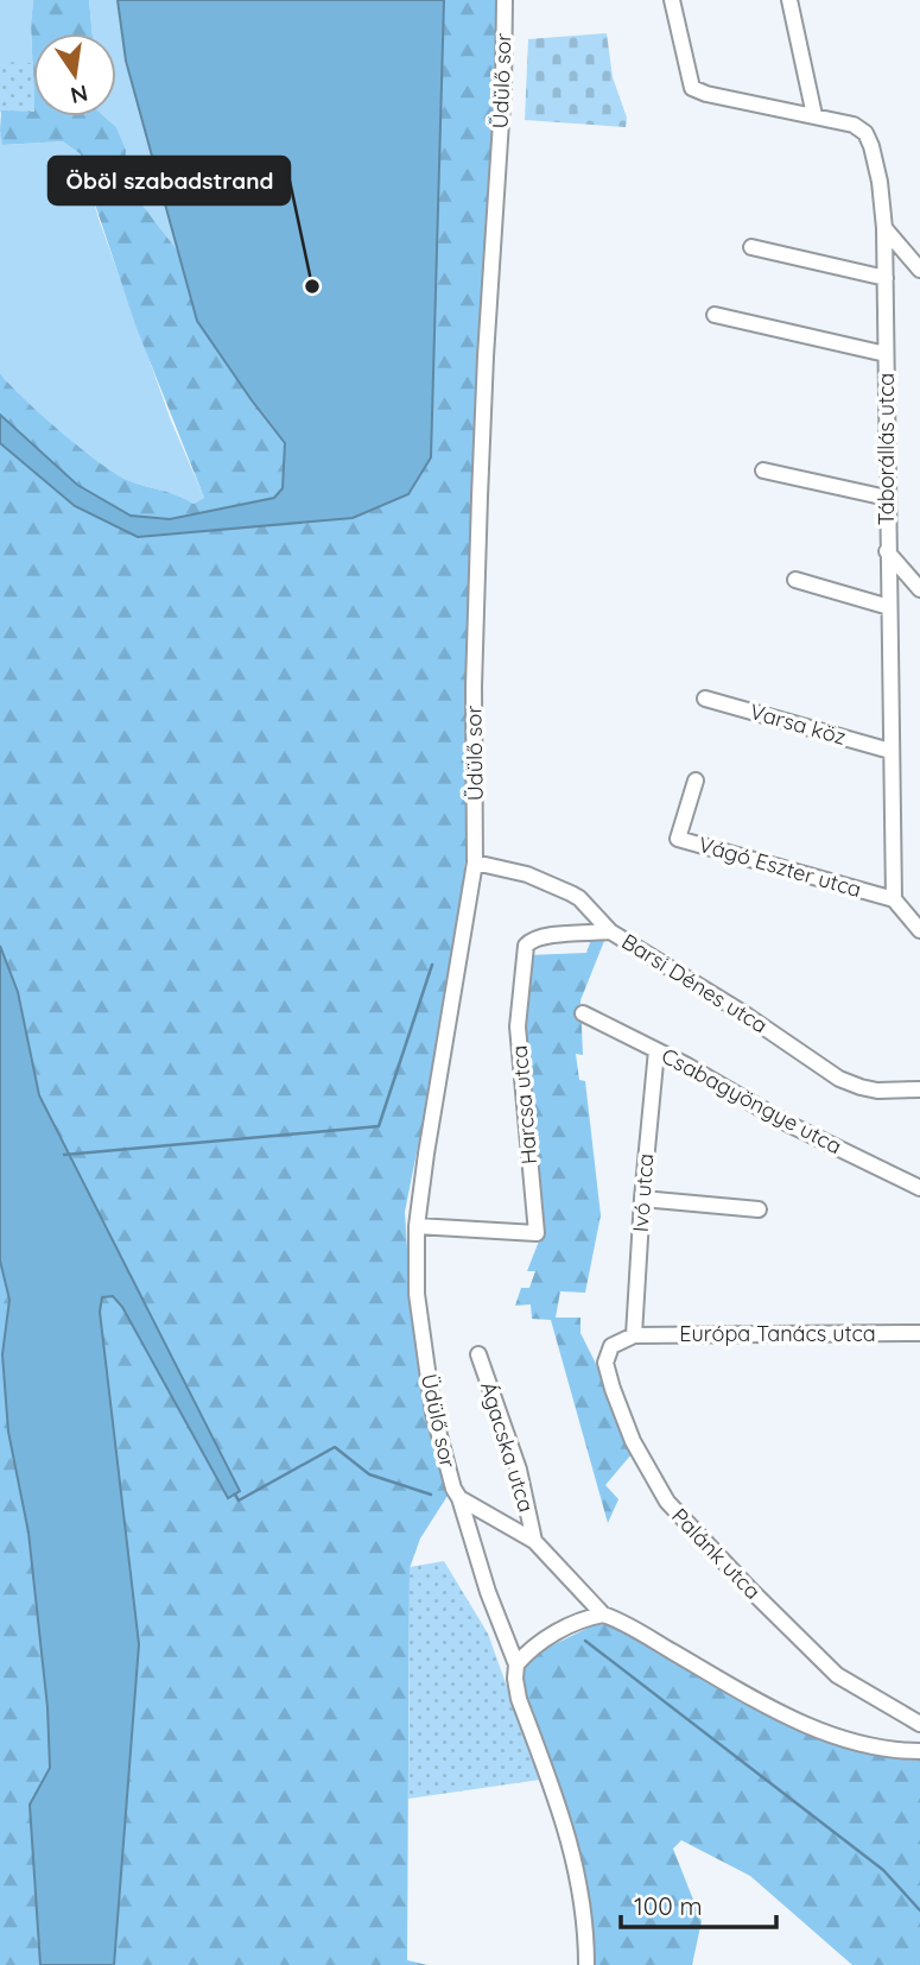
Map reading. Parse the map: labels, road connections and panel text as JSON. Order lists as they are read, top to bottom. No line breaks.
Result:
{"streets":{"street":["Üdülő sor","Táborállás utca","Varsa köz","Vágó Eszter utca","Barsi Dénes utca","Csabagyöngye utca","Harcsa utca","Ivó utca","Európa Tanács utca","Ágacska utca","Palánk utca"]},"crossings":[["Üdülő sor","Barsi Dénes utca"],["Üdülő sor","Harcsa utca"],["Táborállás utca","Varsa köz"],["Táborállás utca","Vágó Eszter utca"],["Barsi Dénes utca","Harcsa utca"],["Csabagyöngye utca","Ivó utca"],["Ivó utca","Európa Tanács utca"],["Ivó utca","Palánk utca"],["Európa Tanács utca","Palánk utca"]],"places":["Öböl szabadstrand"],"scale_bar":"100 m","north":"bottom"}
